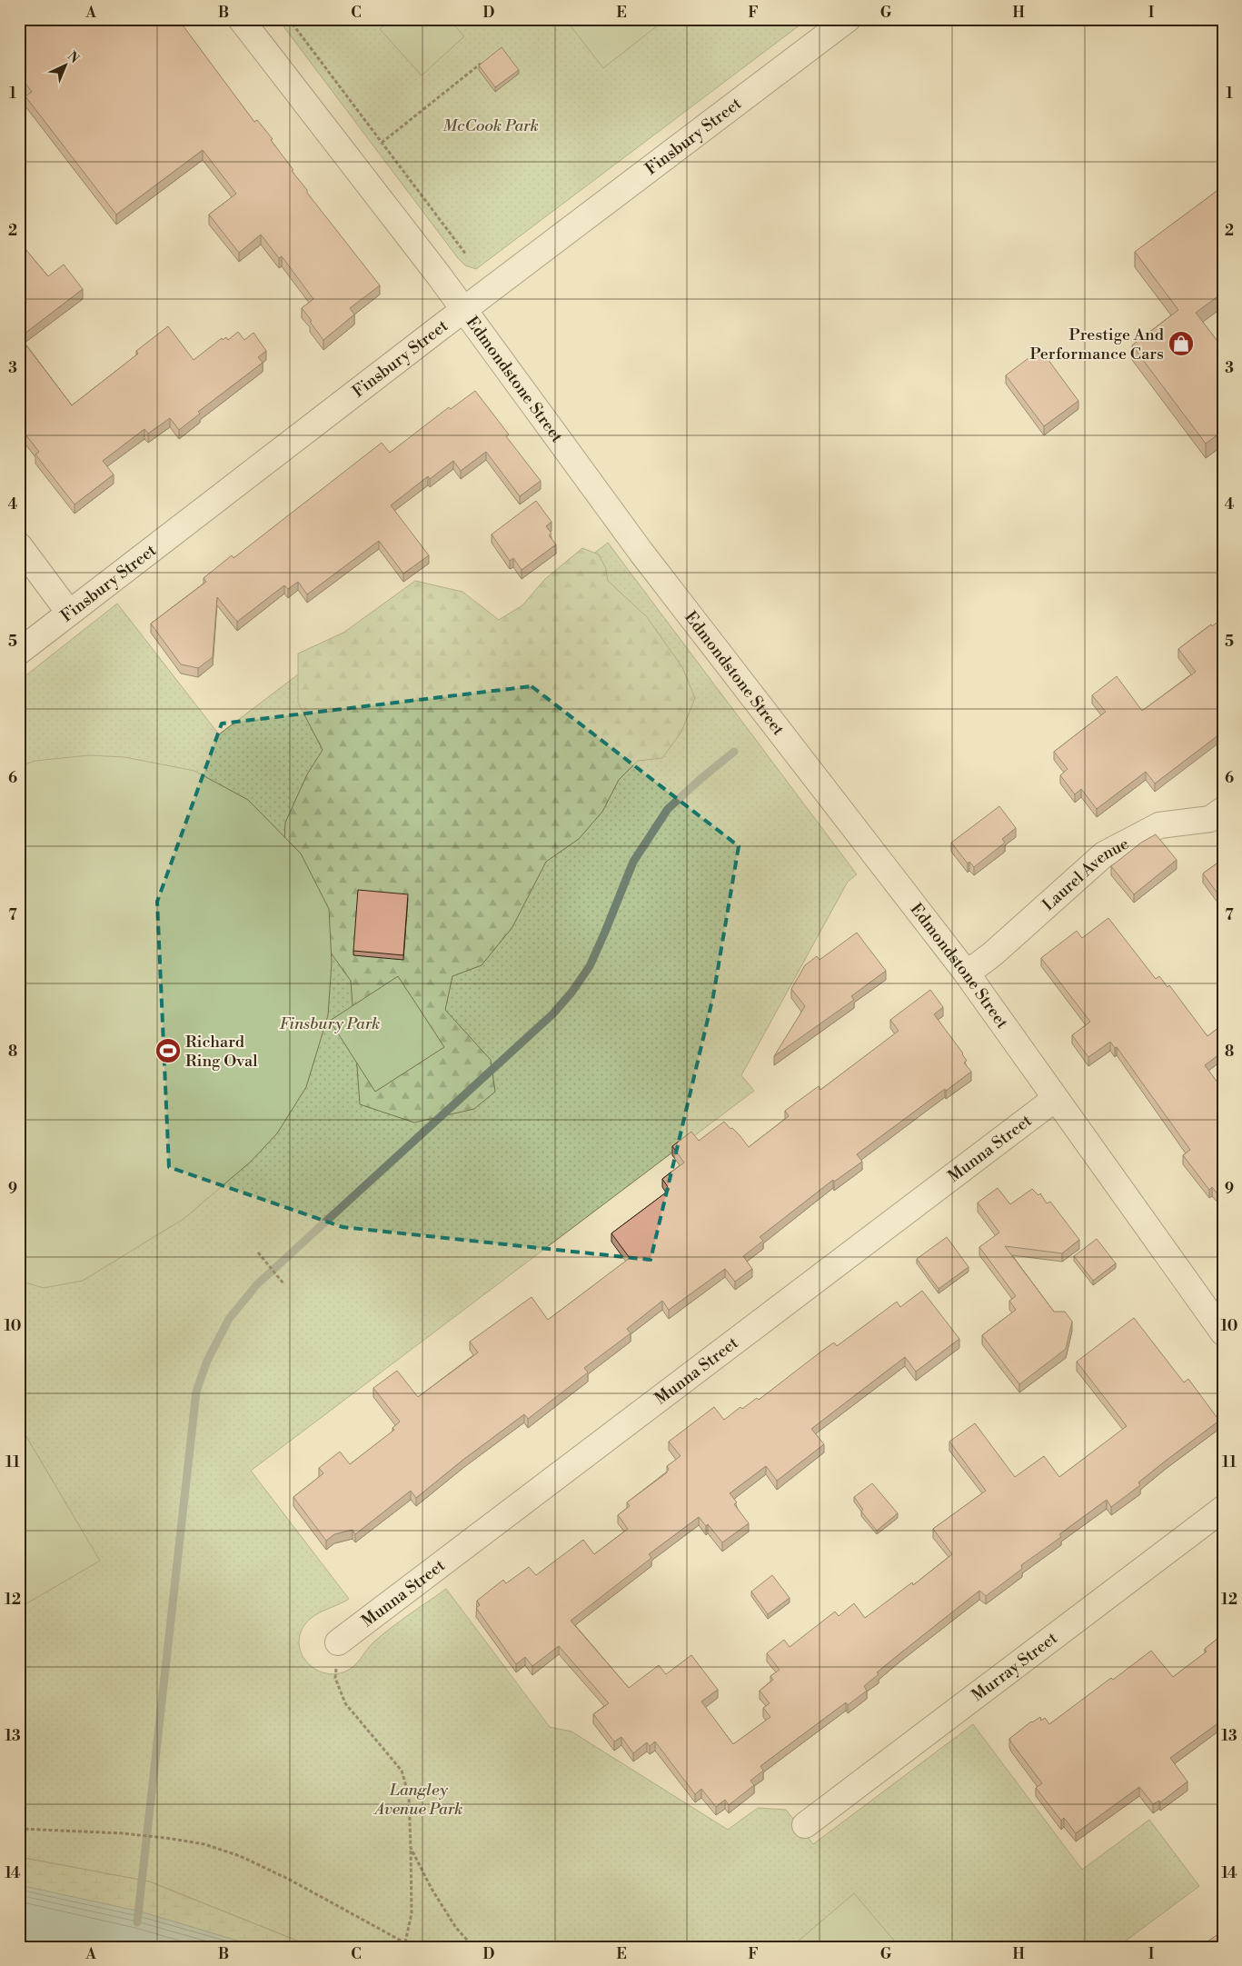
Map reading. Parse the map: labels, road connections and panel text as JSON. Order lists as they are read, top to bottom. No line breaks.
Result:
{"streets":{"street":["Finsbury Street","Edmondstone Street","Laurel Avenue","Munna Street","Murray Street"]},"crossings":[["Finsbury Street","Edmondstone Street"],["Edmondstone Street","Laurel Avenue"],["Edmondstone Street","Munna Street"]],"parks":["McCook Park","Finsbury Park","Langley Avenue Park"],"places":{"shop":["Prestige And Performance Cars"],"sports":["Richard Ring Oval"]},"north":"top right","grid":{"columns":["A","B","C","D","E","F","G","H","I"],"rows":["1","2","3","4","5","6","7","8","9","10","11","12","13","14"]}}
